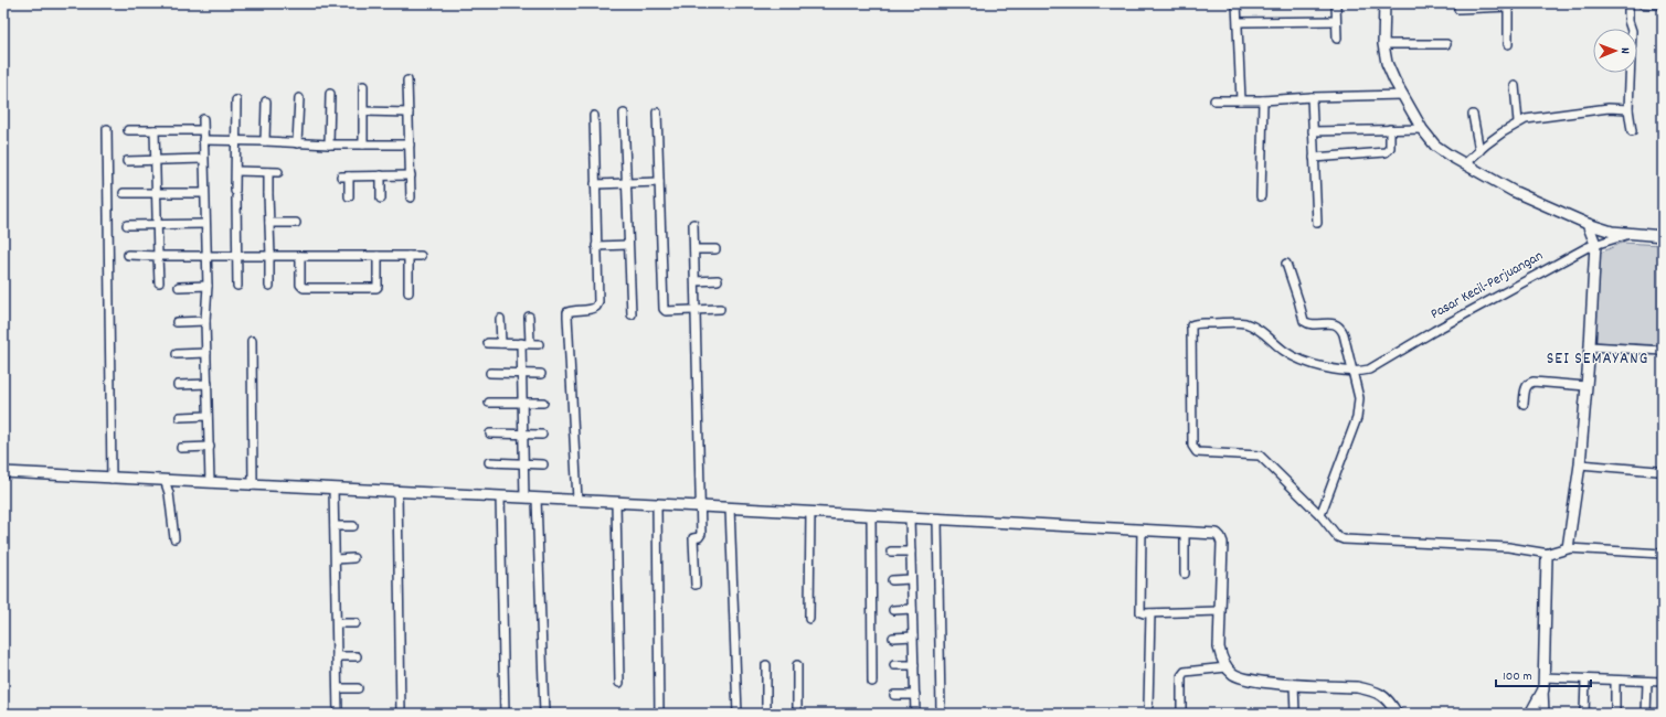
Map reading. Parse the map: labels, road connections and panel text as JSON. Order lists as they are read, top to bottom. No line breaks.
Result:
{"streets":{"street":["Pasar Kecil-Perjuangan"]},"districts":["SEI SEMAYANG"],"scale_bar":"100 m","north":"right"}
